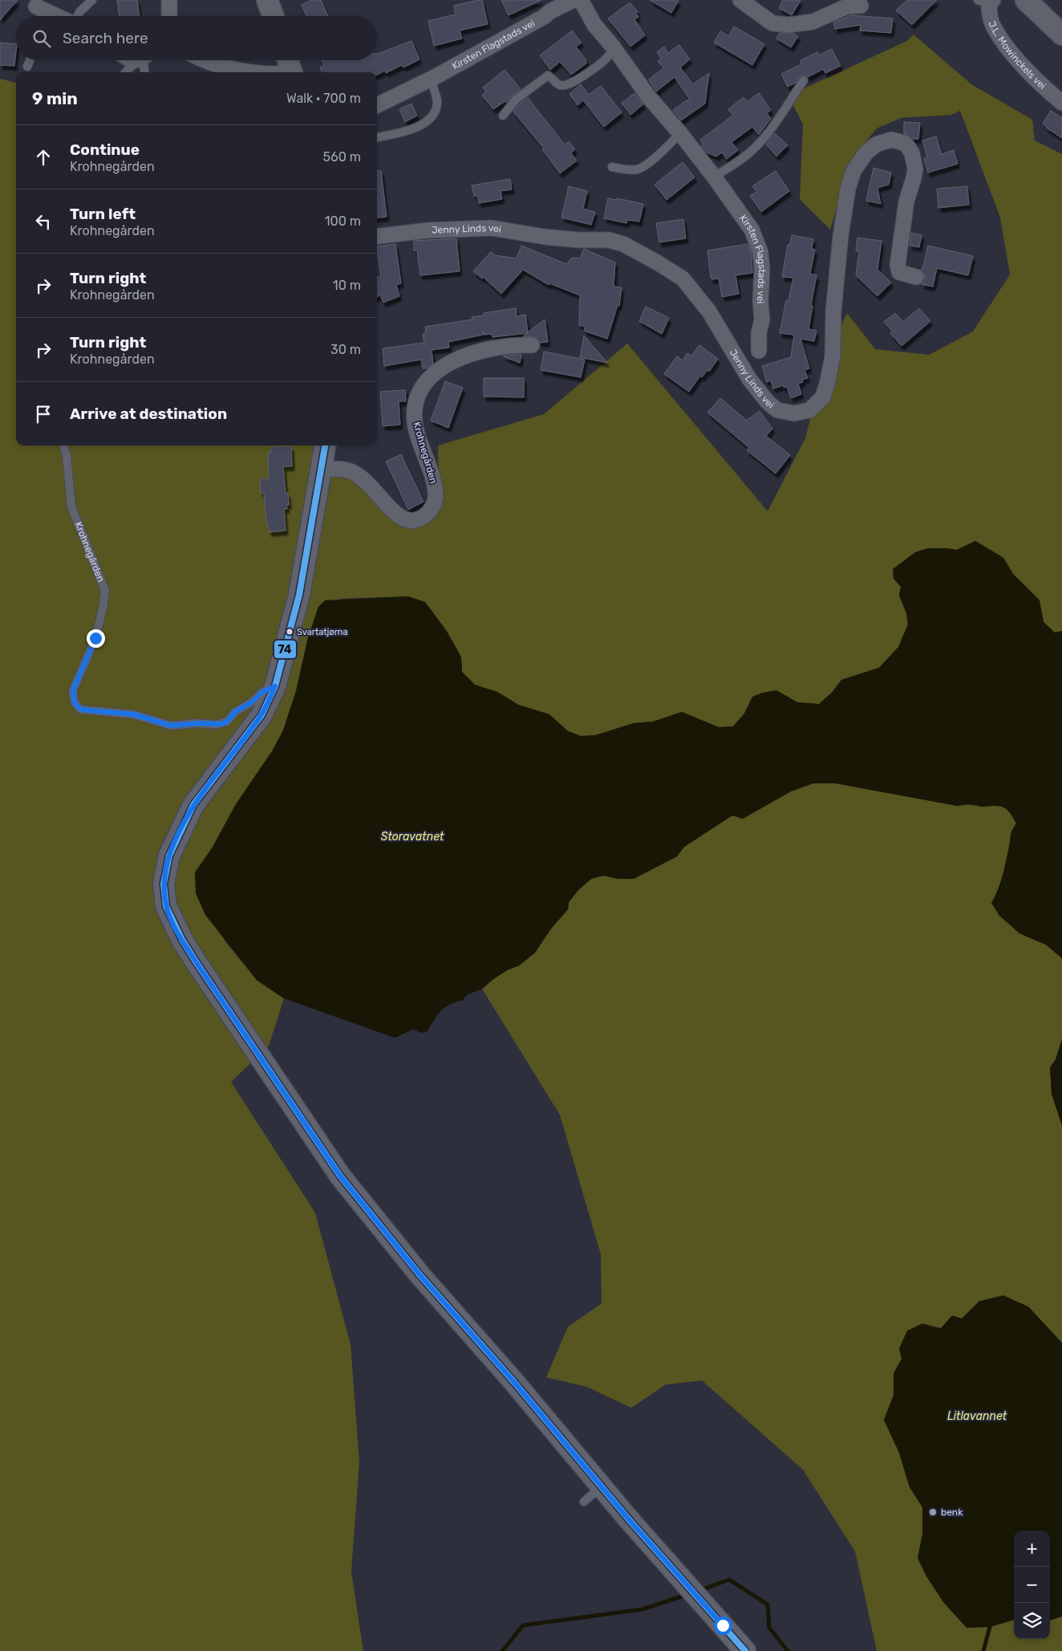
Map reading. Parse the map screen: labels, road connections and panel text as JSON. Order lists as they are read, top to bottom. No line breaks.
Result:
{"streets":{"street":["Kirsten Flagstads vei","J.L. Mowinckels vei","Jenny Linds vei","Krohnegården"]},"water":["Storavatnet","Litlavannet"],"places":["Svartatjørna","benk"],"lines":["transit line 74"],"page":{"search":"Search here","heading":["9 min","Walk · 700 m"],"list":[["Continue","Krohnegården","560 m"],["Turn left","Krohnegården","100 m"],["Turn right","Krohnegården","10 m"],["Turn right","Krohnegården","30 m"],"Arrive at destination"],"map_buttons":["+","−"]}}
